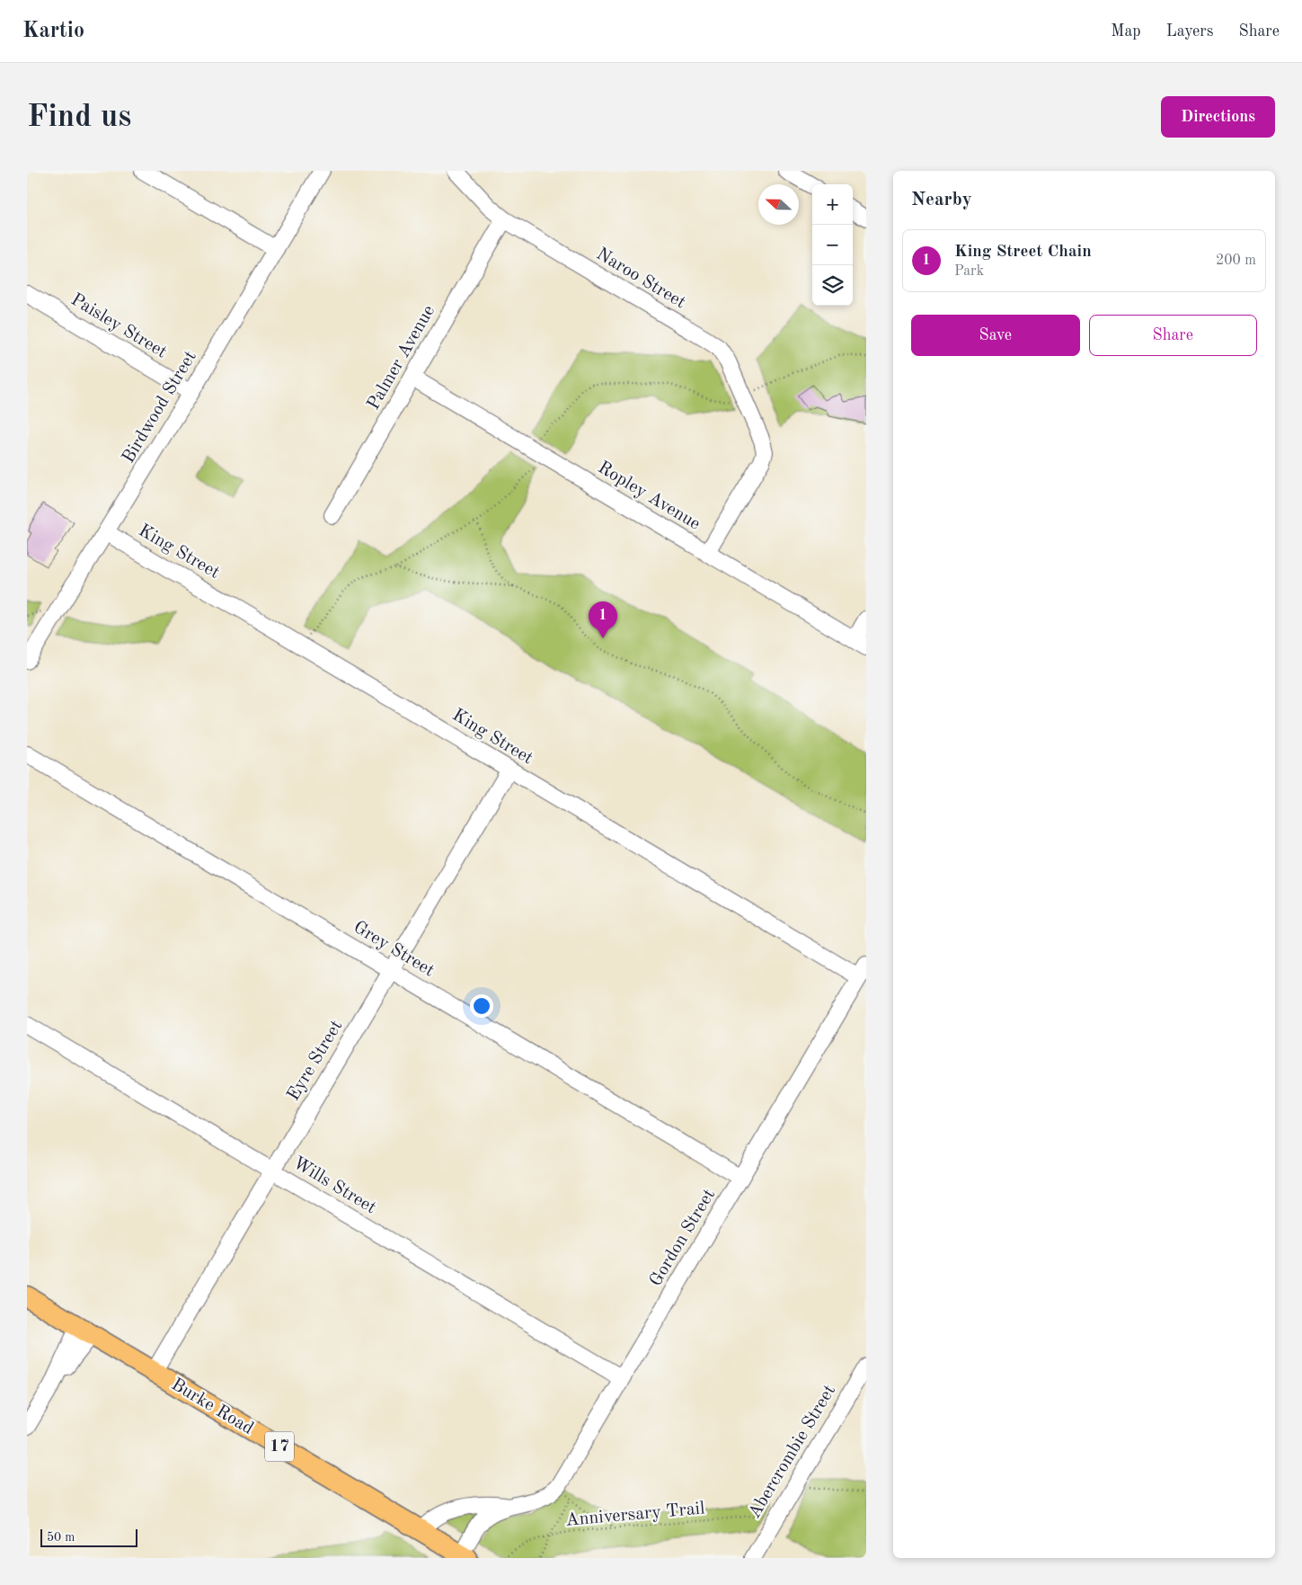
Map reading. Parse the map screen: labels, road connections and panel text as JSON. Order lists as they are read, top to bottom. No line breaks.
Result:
{"streets":{"main road":["Burke Road","17"],"street":["Naroo Street","Paisley Street","Palmer Avenue","Birdwood Street","Ropley Avenue","King Street","Grey Street","Eyre Street","Wills Street","Gordon Street","Abercrombie Street"],"path":["Anniversary Trail"]},"crossings":[["Naroo Street","Palmer Avenue"],["Naroo Street","Ropley Avenue"],["Paisley Street","Birdwood Street"],["Palmer Avenue","Ropley Avenue"],["Birdwood Street","King Street"],["King Street","Eyre Street"],["King Street","Gordon Street"],["Grey Street","Eyre Street"],["Grey Street","Gordon Street"],["Eyre Street","Wills Street"],["Eyre Street","Burke Road"],["Wills Street","Gordon Street"],["Gordon Street","Burke Road"],["Abercrombie Street","Anniversary Trail"]],"scale_bar":"50 m","north":"left","page":{"header":"Kartio","nav":["Map","Layers","Share"],"buttons":["Directions",["Save","Share"]],"title":"Find us","heading":"Nearby","map_buttons":["+","−"],"list":[{"mark":"1","name":"King Street Chain","note":"Park","value":"200 m"}],"pins":"1","scale":"50 m"}}
